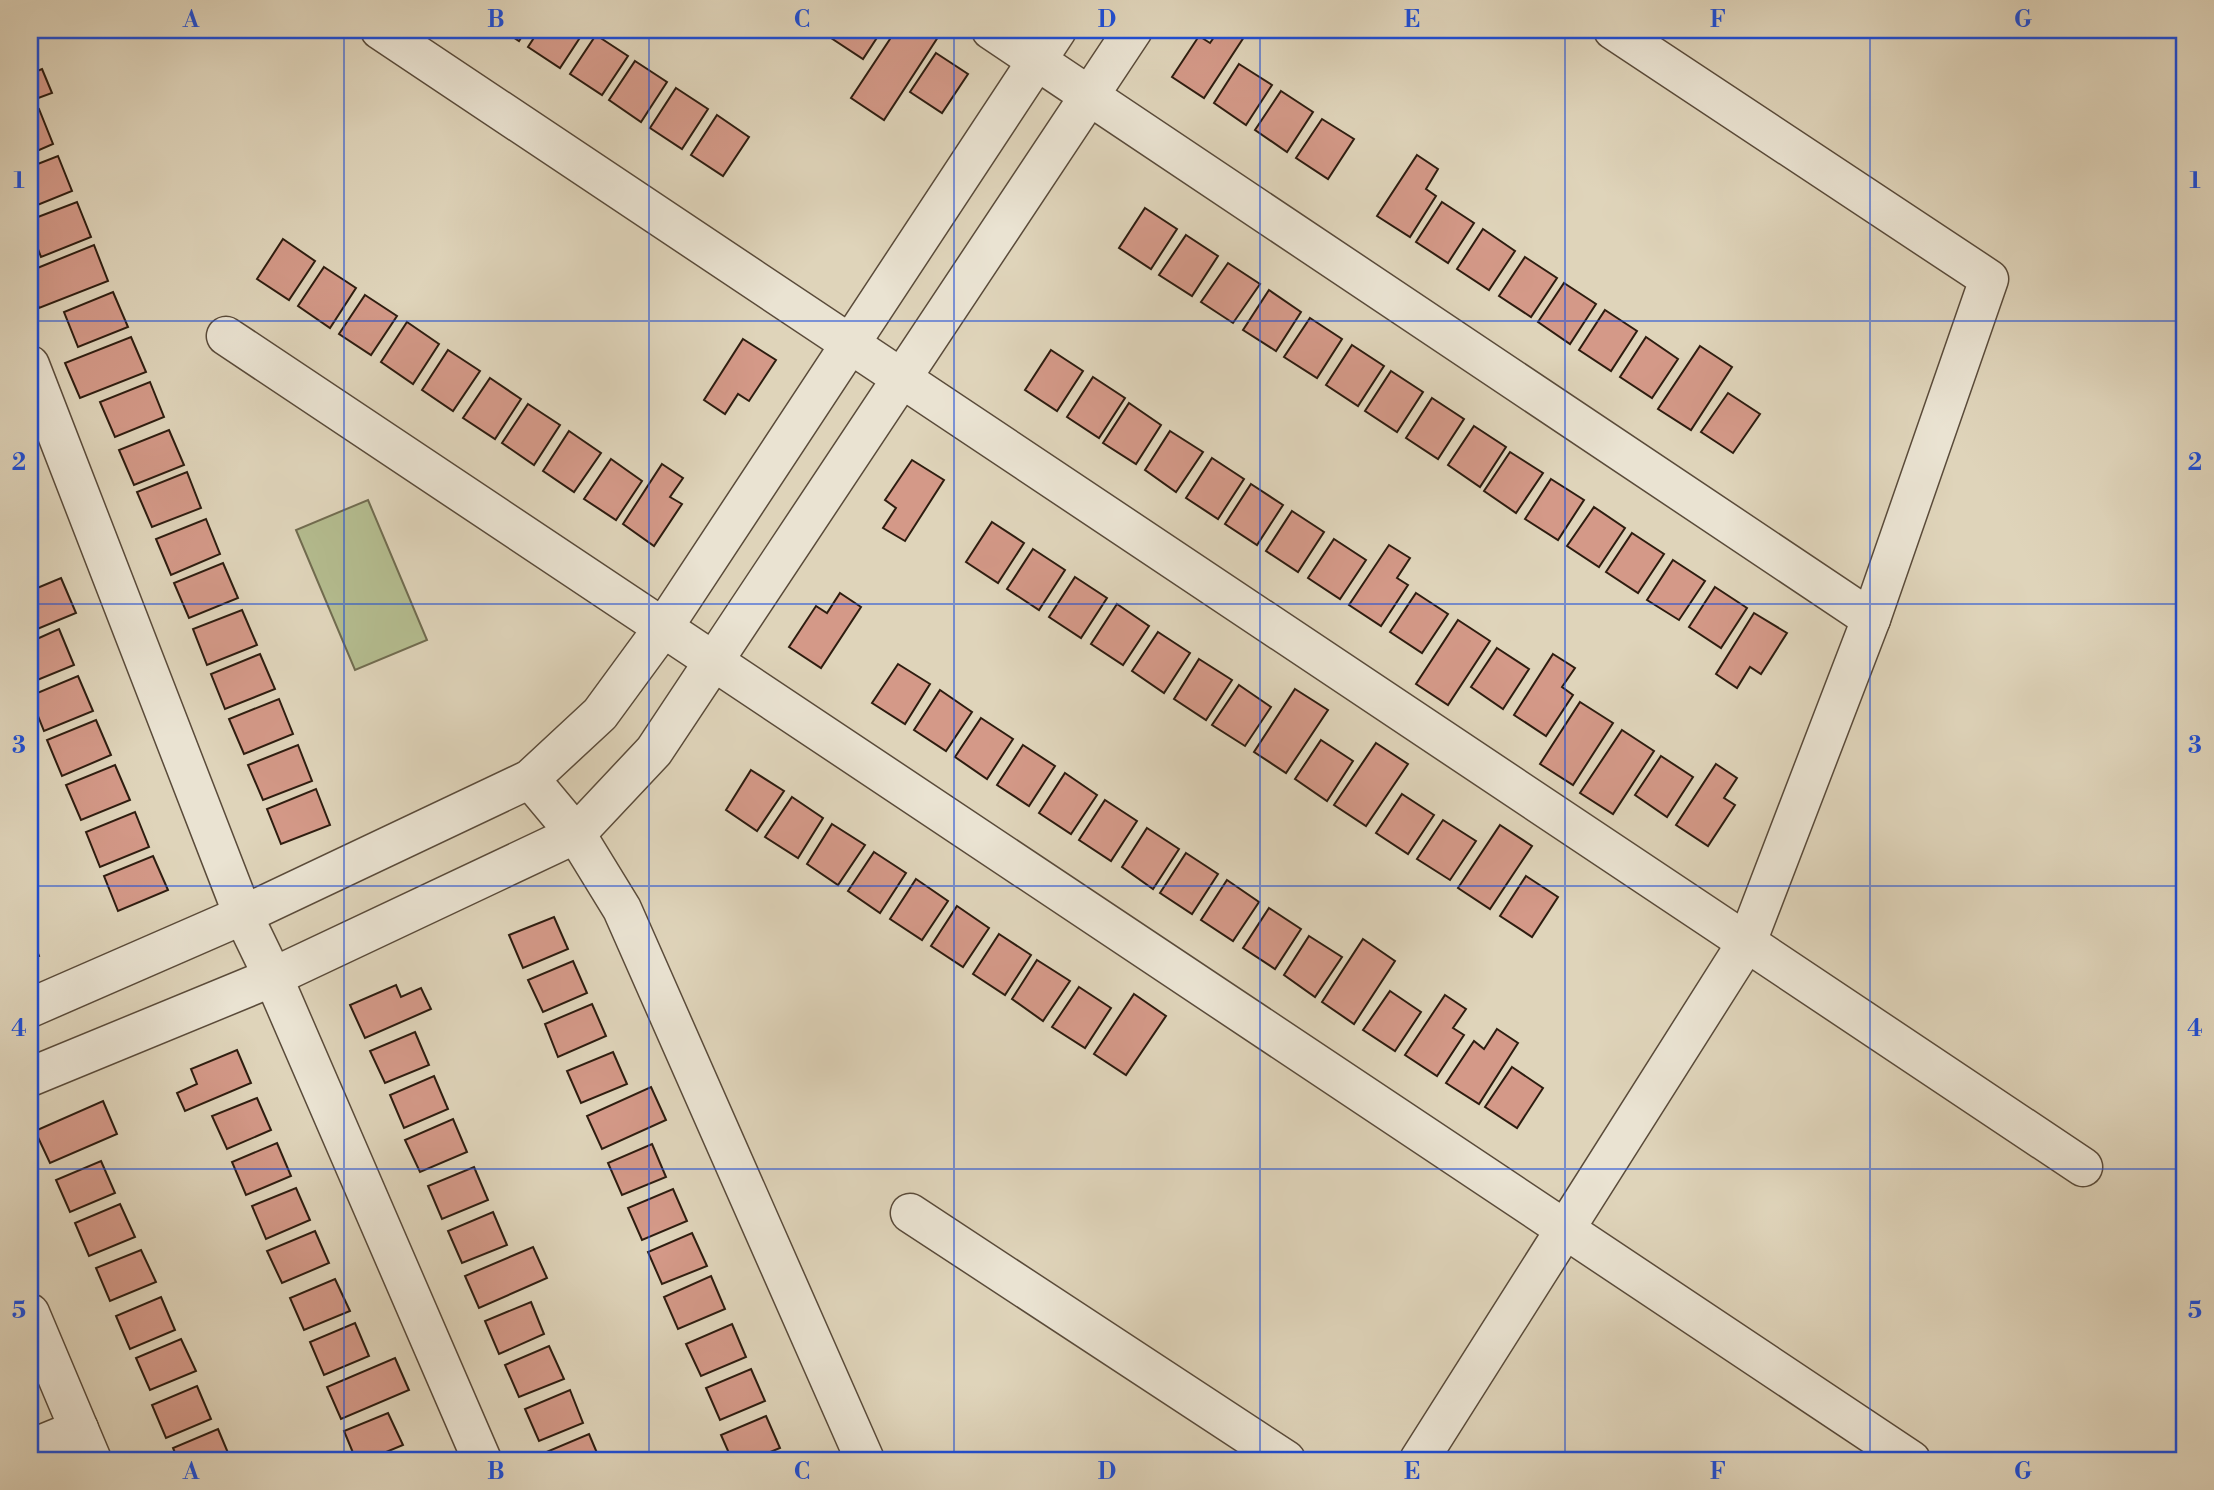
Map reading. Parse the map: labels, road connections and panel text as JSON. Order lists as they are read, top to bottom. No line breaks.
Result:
{"grid":{"columns":["A","B","C","D","E","F","G"],"rows":["1","2","3","4","5"]}}
